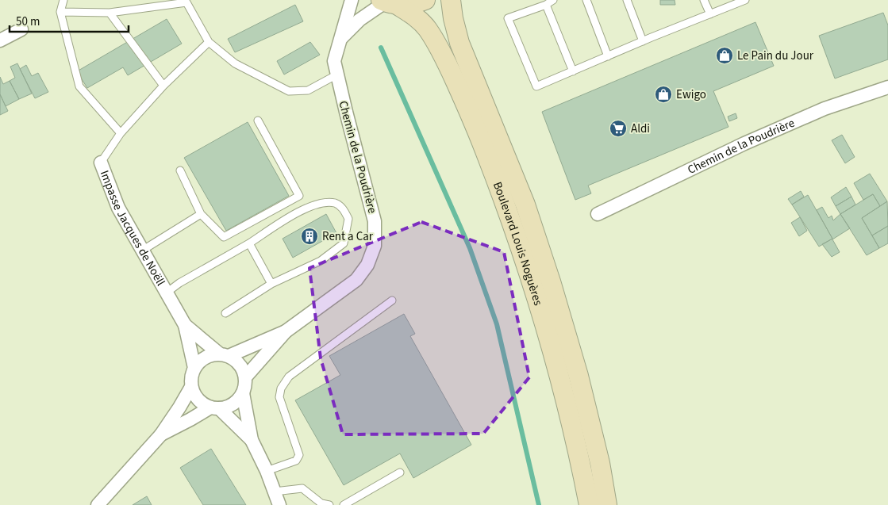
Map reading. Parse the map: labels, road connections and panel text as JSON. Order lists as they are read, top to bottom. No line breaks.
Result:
{"streets":{"main road":["Boulevard Louis Noguères"],"street":["Chemin de la Poudrière","Impasse Jacques de Noëll"]},"crossings":[["Chemin de la Poudrière","Impasse Jacques de Noëll"],["Chemin de la Poudrière","Boulevard Louis Noguères"]],"places":{"shop":["Le Pain du Jour","Ewigo"],"supermarket":["Aldi"],"building":["Rent a Car"]},"scale_bar":"50 m"}
